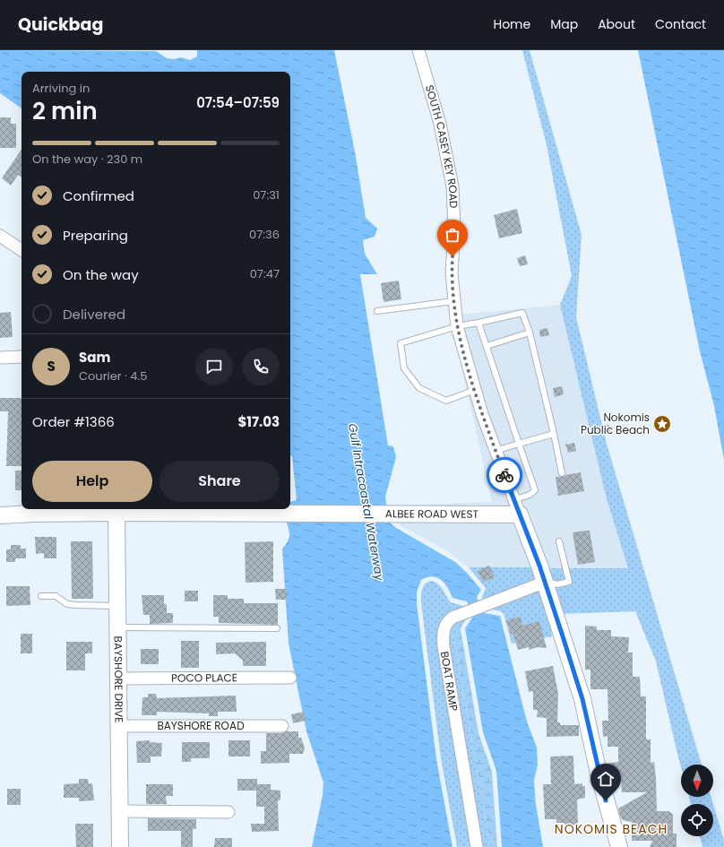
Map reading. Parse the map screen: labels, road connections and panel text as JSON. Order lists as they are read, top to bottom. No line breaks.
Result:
{"streets":{"street":["SOUTH CASEY KEY ROAD","ALBEE ROAD WEST","POCO PLACE","BAYSHORE DRIVE","BOAT RAMP","BAYSHORE ROAD"]},"crossings":[["SOUTH CASEY KEY ROAD","ALBEE ROAD WEST"],["ALBEE ROAD WEST","BAYSHORE DRIVE"],["POCO PLACE","BAYSHORE DRIVE"],["BAYSHORE DRIVE","BAYSHORE ROAD"]],"districts":["NOKOMIS BEACH"],"water":["Gulf Intracoastal Waterway"],"places":{"place":["Nokomis Public Beach"]},"north":"bottom","page":{"header":"Quickbag","nav":["Home","Map","About","Contact"],"heading":["2 min","Arriving in","07:54–07:59"],"panel":["Sam","Courier · 4.5","Order #1366","$17.03"],"bar":"On the way · 230 m","list":[["Confirmed","07:31"],["Preparing","07:36"],["On the way","07:47"],"Delivered"],"round":"S","buttons":["Help","Share"]}}
